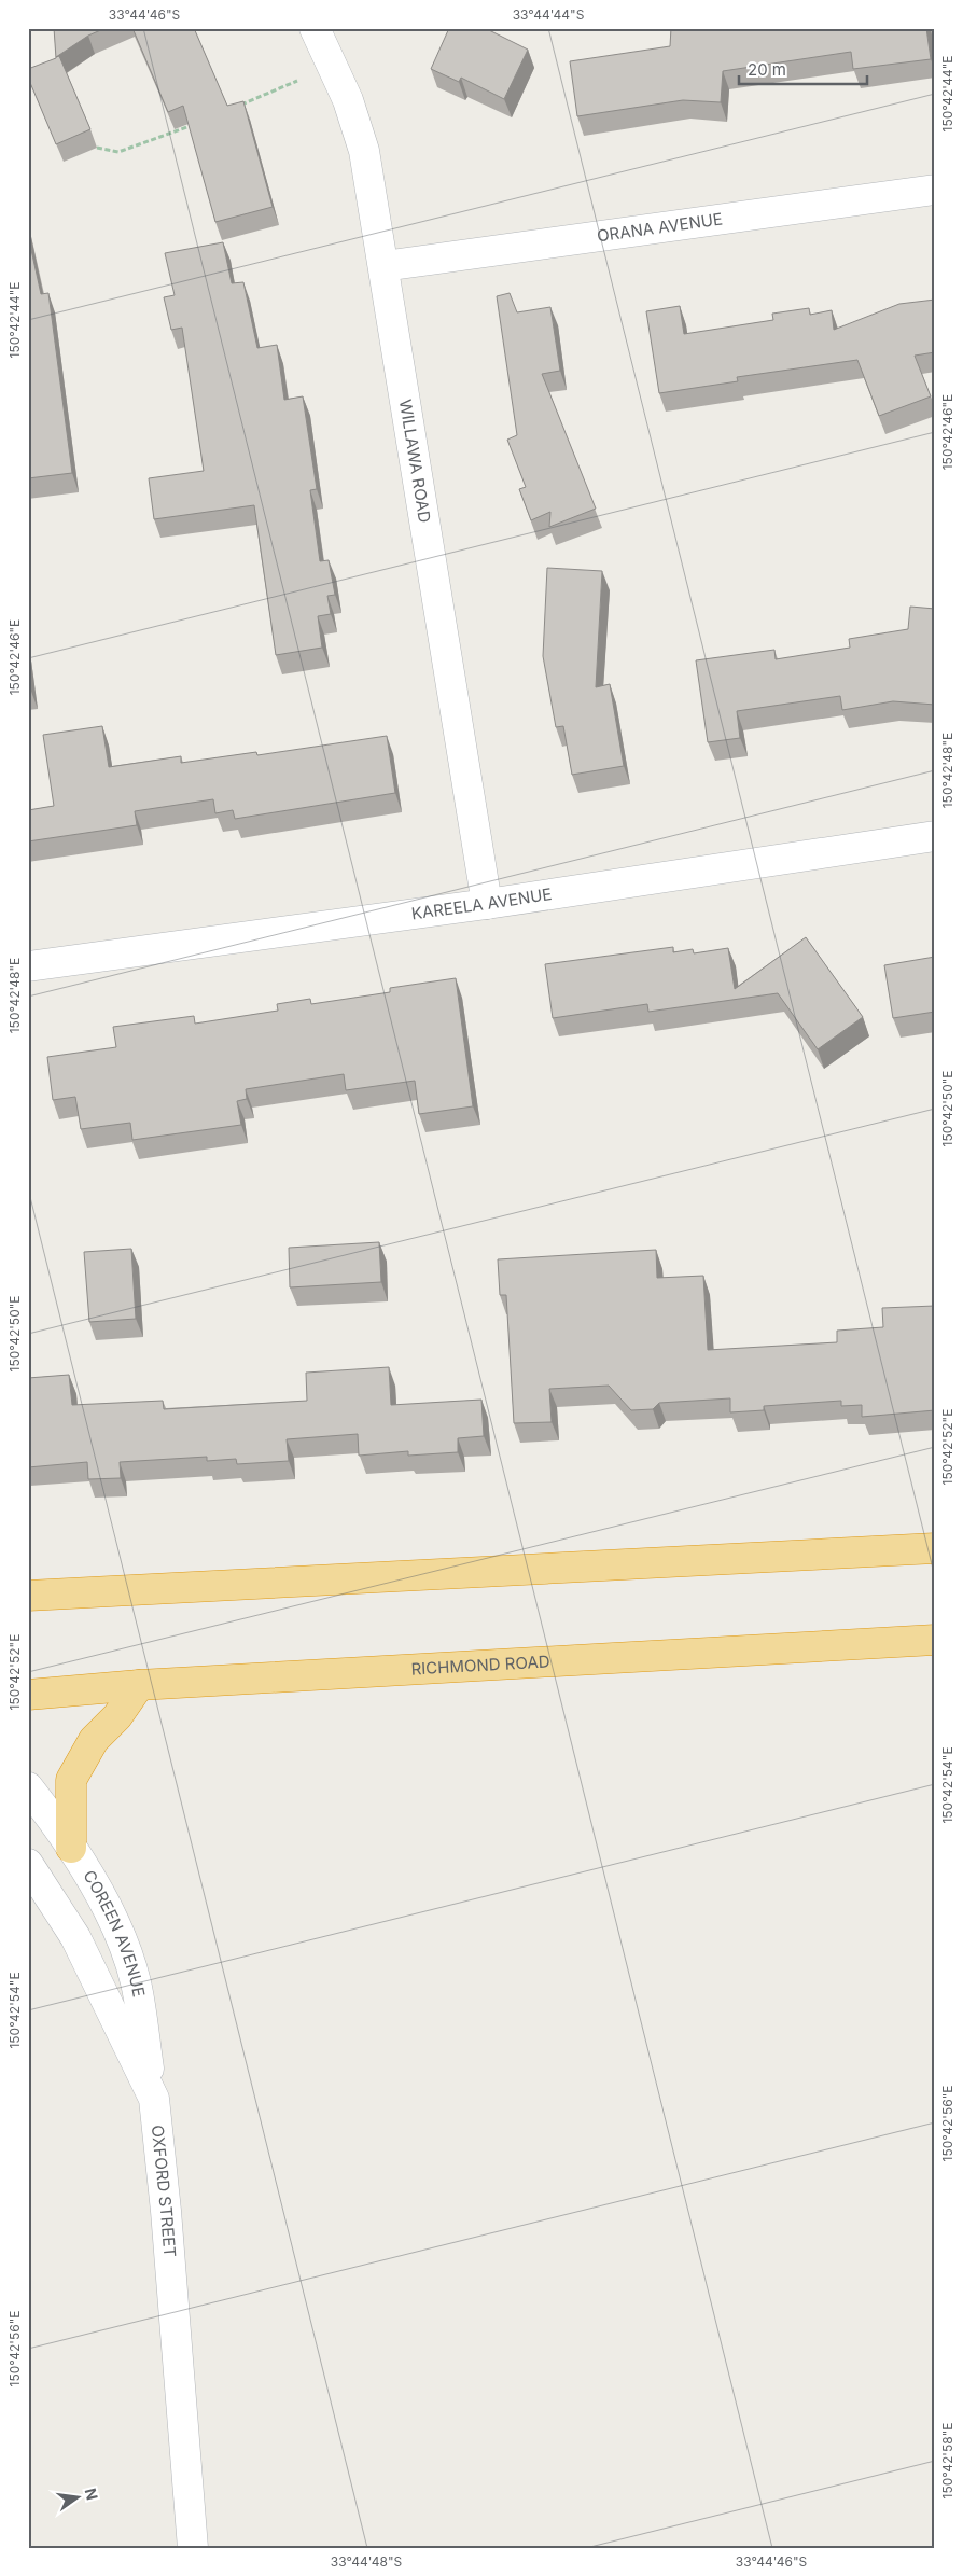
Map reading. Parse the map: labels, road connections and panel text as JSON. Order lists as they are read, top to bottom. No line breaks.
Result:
{"streets":{"highway":["RICHMOND ROAD"],"street":["ORANA AVENUE","WILLAWA ROAD","KAREELA AVENUE","COREEN AVENUE","OXFORD STREET"]},"crossings":[["ORANA AVENUE","WILLAWA ROAD"],["WILLAWA ROAD","KAREELA AVENUE"],["COREEN AVENUE","OXFORD STREET"]],"scale_bar":"20 m","north":"right","coordinates":["33°44'46\"S","33°44'44\"S","150°42'44\"E","150°42'46\"E","150°42'48\"E","150°42'50\"E","150°42'52\"E","150°42'54\"E","150°42'56\"E","150°42'58\"E","33°44'48\"S"]}
